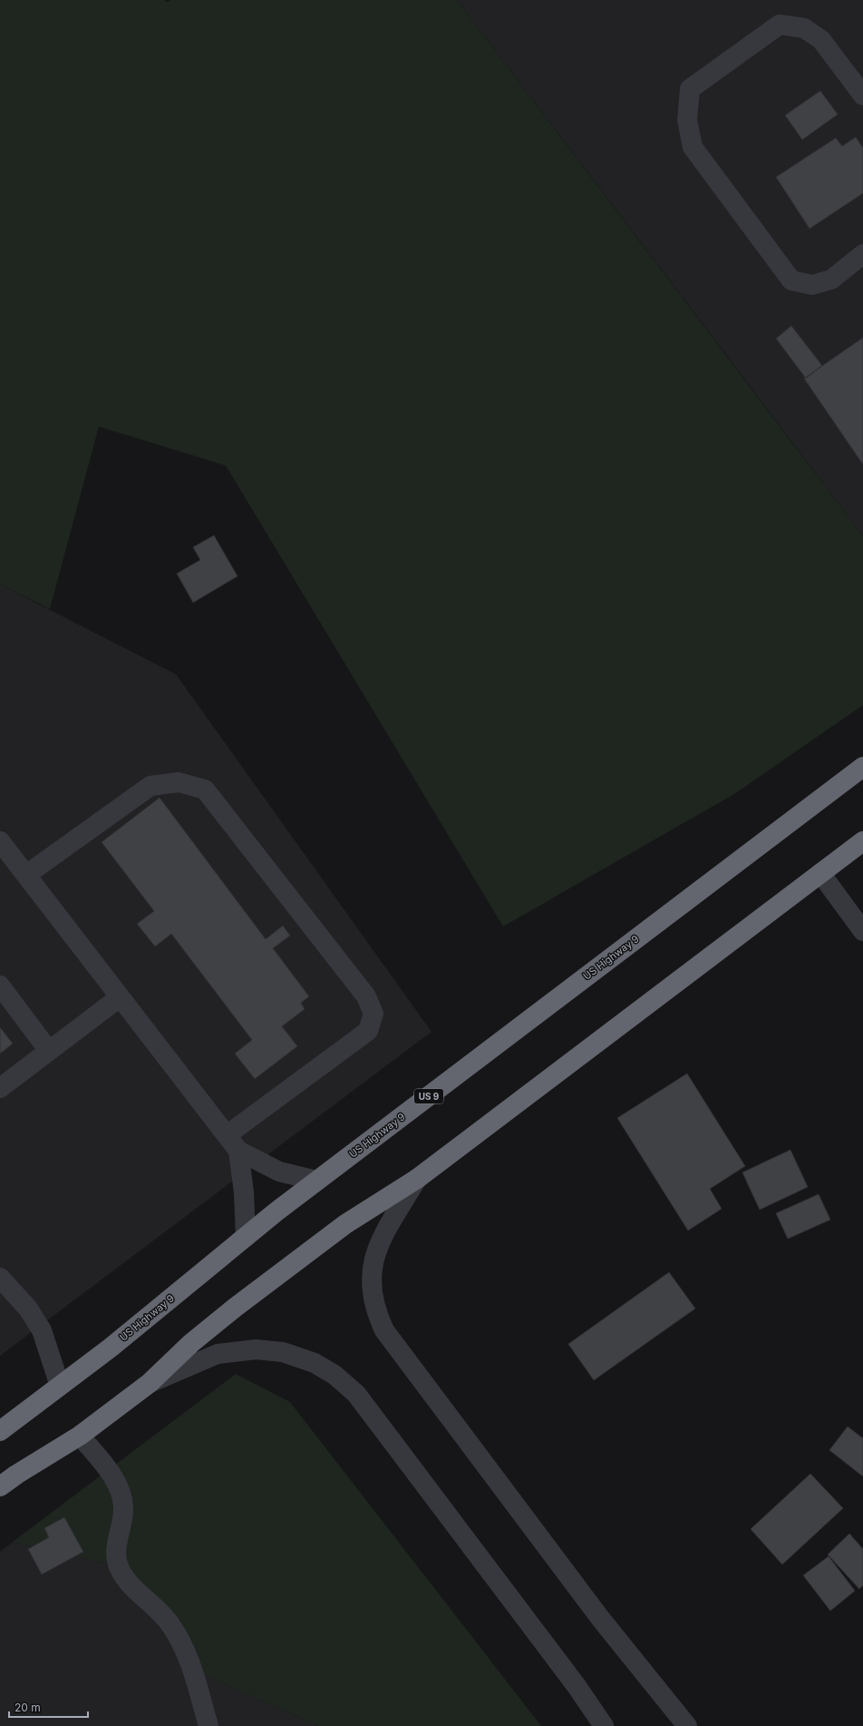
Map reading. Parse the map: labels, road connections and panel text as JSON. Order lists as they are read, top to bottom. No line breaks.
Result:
{"streets":{"highway":["US Highway 9","US 9"]},"scale_bar":"20 m"}
